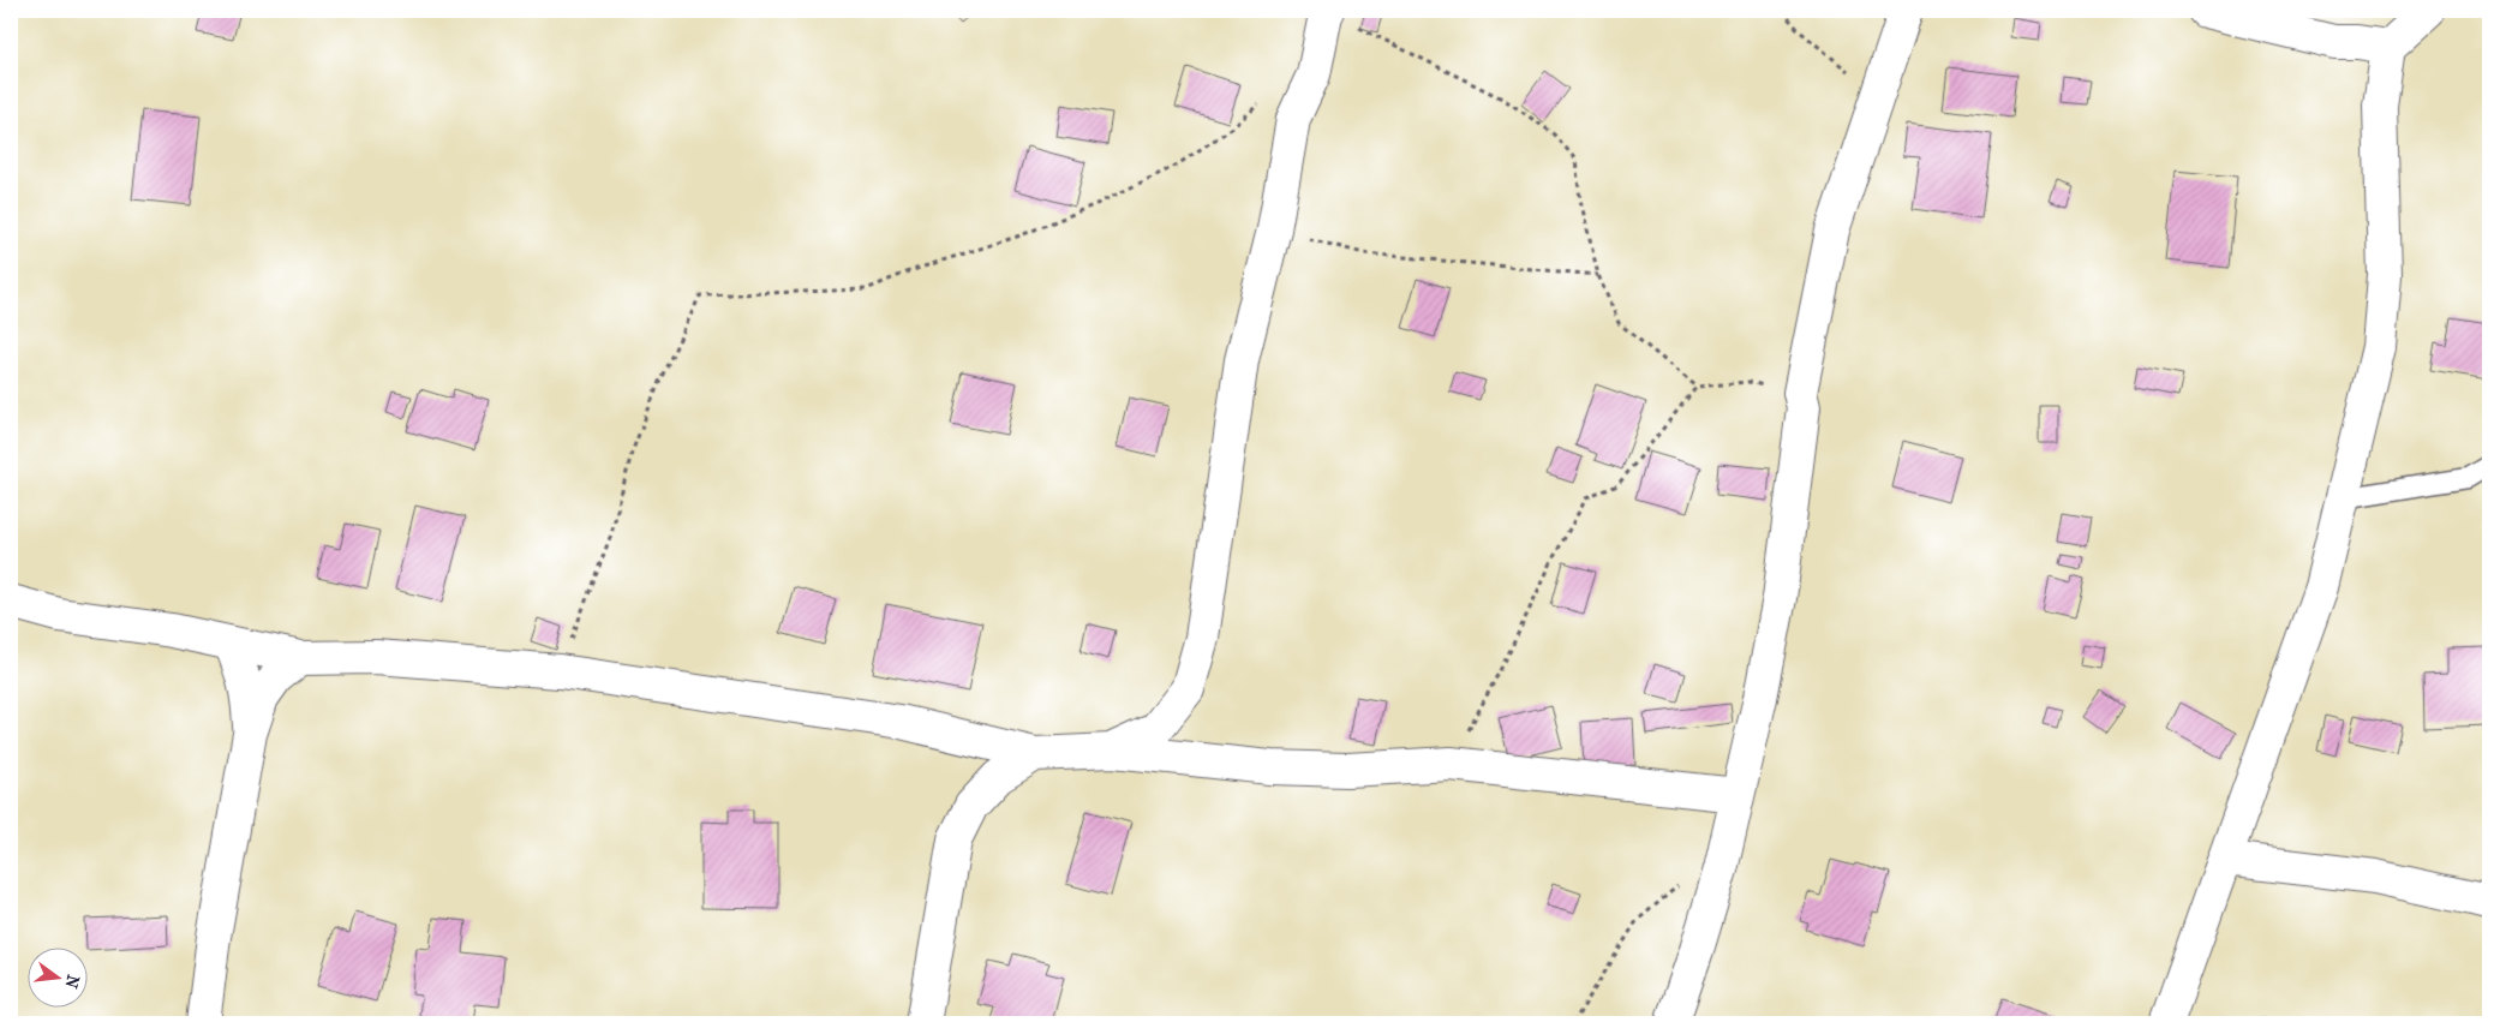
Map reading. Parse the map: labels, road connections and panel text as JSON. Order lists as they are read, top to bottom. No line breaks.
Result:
{"north":"right"}
